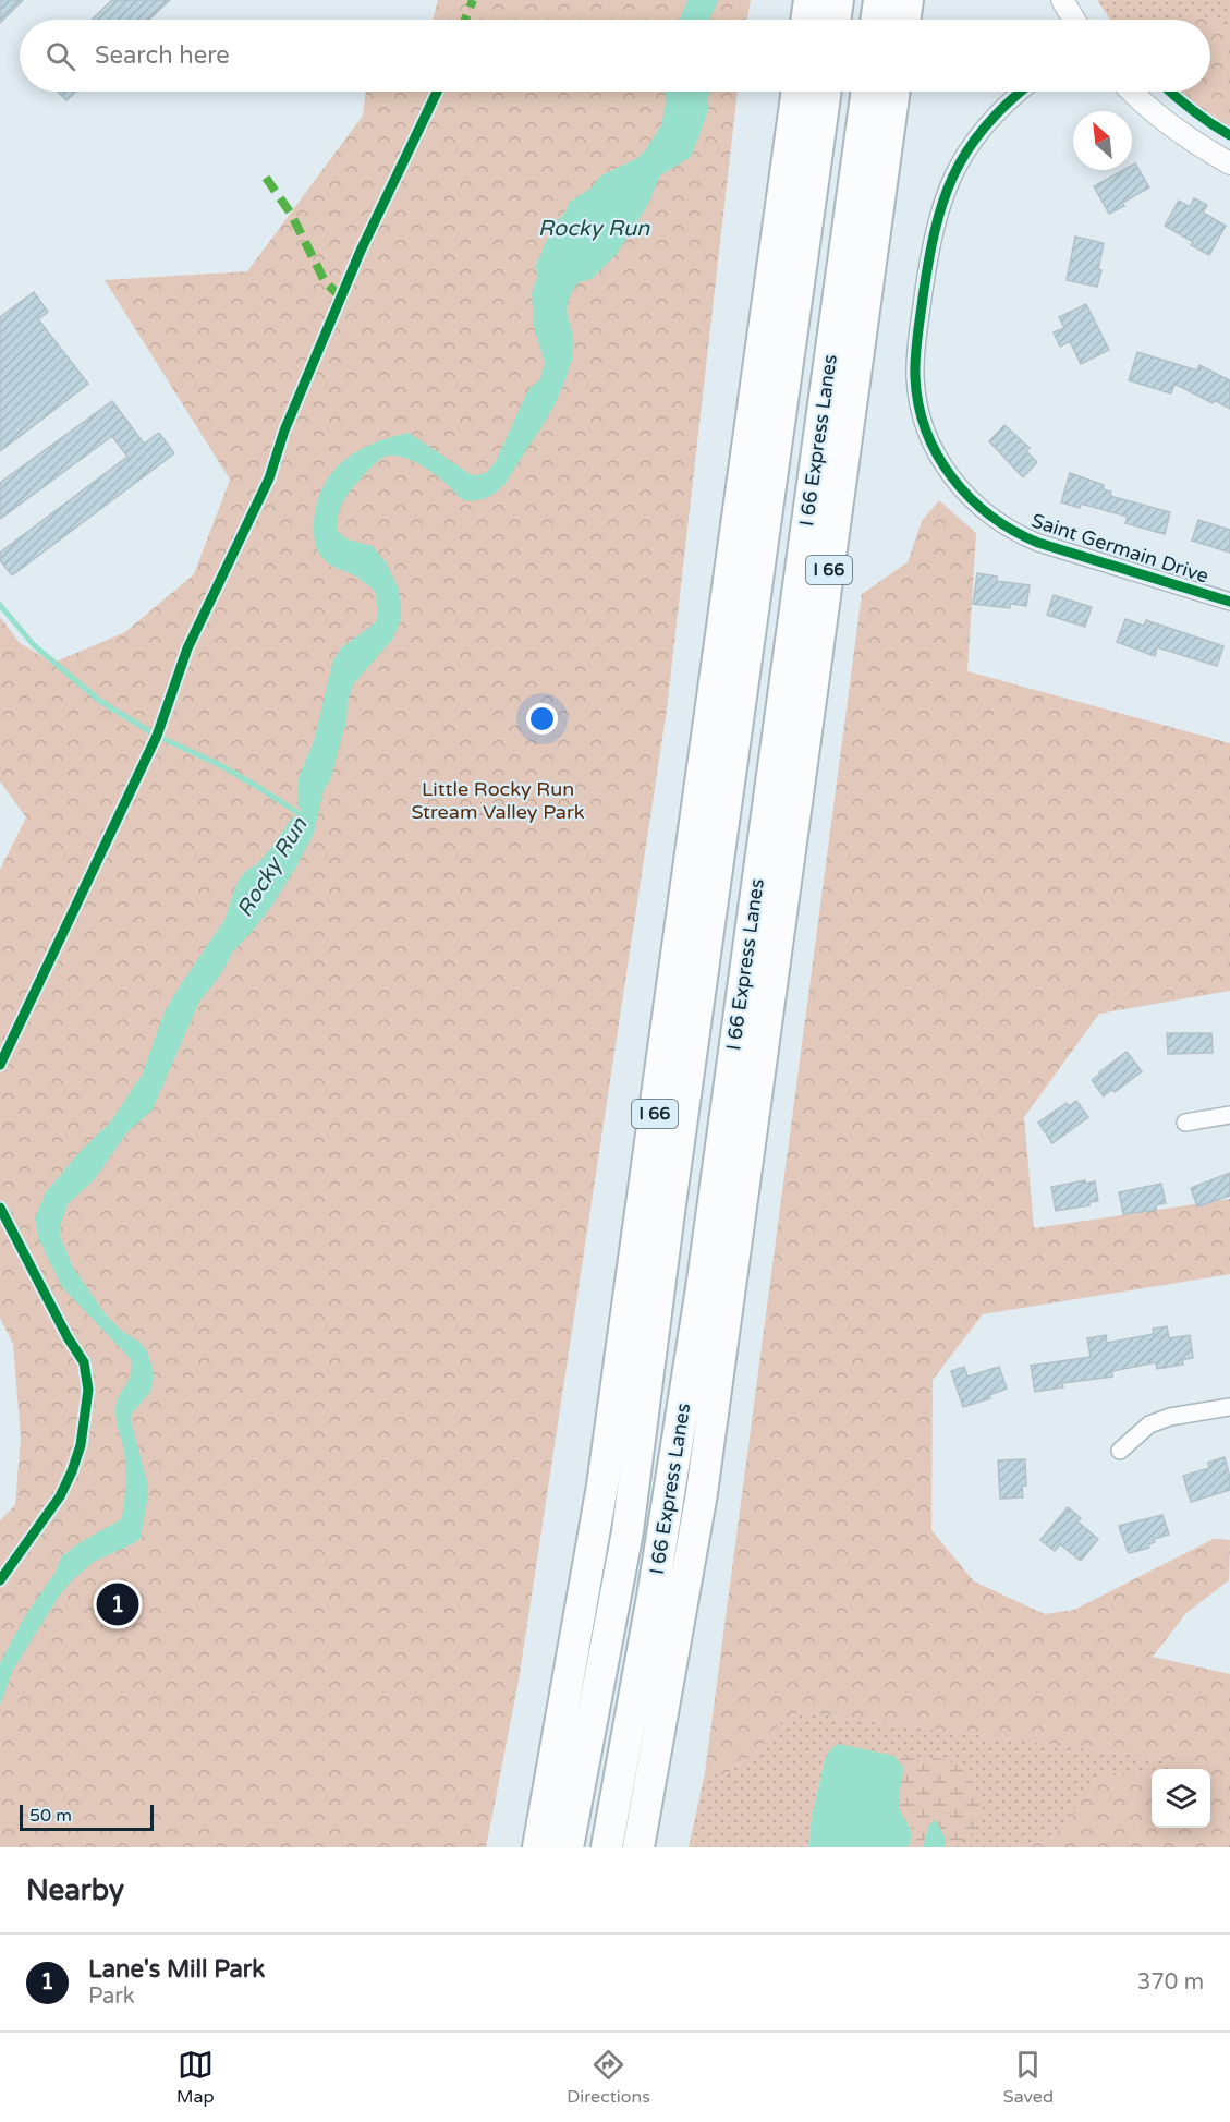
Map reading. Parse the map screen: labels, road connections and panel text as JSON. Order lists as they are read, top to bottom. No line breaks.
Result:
{"streets":{"highway":["I 66 Express Lanes","I 66"],"street":["Saint Germain Drive"]},"water":["Rocky Run"],"parks":["Little Rocky Run Stream Valley Park"],"scale_bar":"50 m","north":"top left","page":{"search":"Search here","pins":"1","scale":"50 m","heading":"Nearby","list":[{"mark":"1","name":"Lane's Mill Park","note":"Park","value":"370 m"}],"nav":["Map","Directions","Saved"]}}
